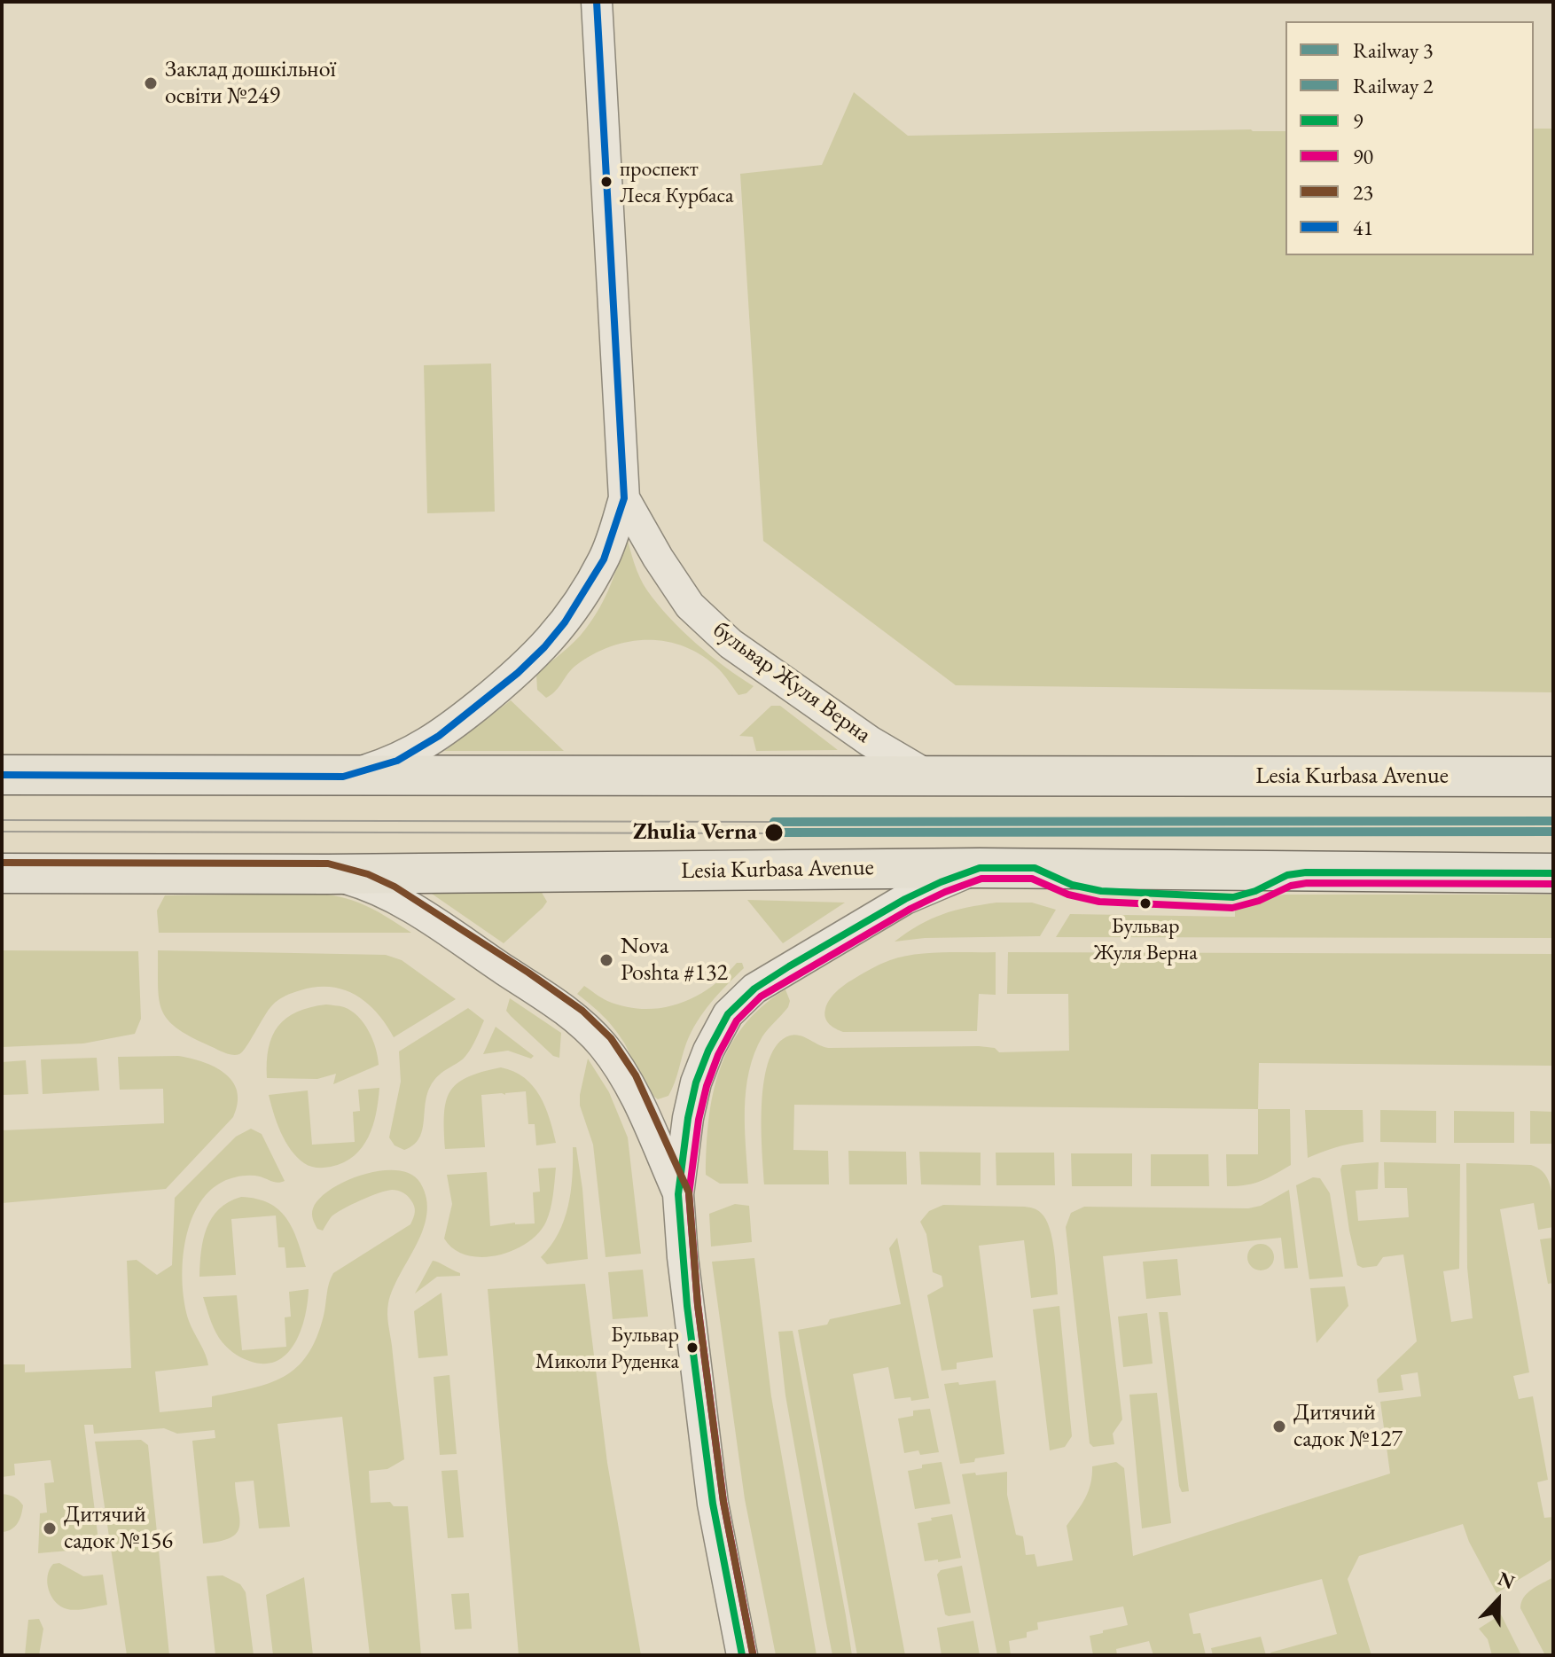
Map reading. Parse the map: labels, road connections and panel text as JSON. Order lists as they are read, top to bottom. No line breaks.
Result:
{"streets":{"main road":["Lesia Kurbasa Avenue"],"street":["бульвар Жуля Верна"]},"crossings":[["бульвар Жуля Верна","Lesia Kurbasa Avenue"]],"places":["Заклад дошкільної освіти №249","проспект Леся Курбаса","Zhulia Verna","Бульвар Жуля Верна","Nova Poshta #132","Бульвар Миколи Руденка","Дитячий садок №127","Дитячий садок №156"],"lines":["transit line 41","rail line 3","rail line 2","transit line 23","transit line 9","transit line 90"],"legend":["Railway 3","Railway 2","9","90","23","41"],"north":"top"}
